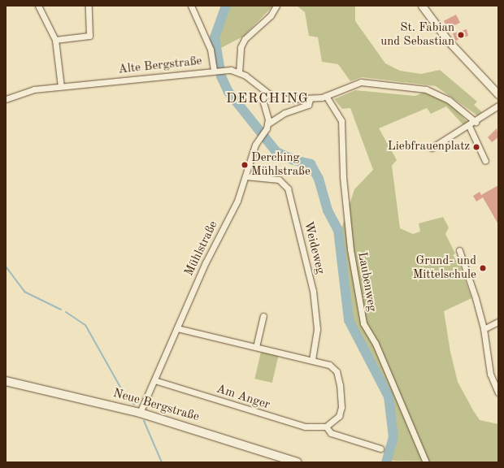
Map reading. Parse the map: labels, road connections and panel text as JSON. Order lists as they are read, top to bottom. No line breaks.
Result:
{"streets":{"main road":["Neue Bergstraße"],"street":["Alte Bergstraße","Weideweg","Mühlstraße","Laubenweg","Am Anger"]},"crossings":[["Alte Bergstraße","Mühlstraße"],["Alte Bergstraße","Laubenweg"],["Weideweg","Mühlstraße"],["Mühlstraße","Am Anger"],["Mühlstraße","Neue Bergstraße"]],"districts":["DERCHING"],"places":["St. Fabian und Sebastian","Liebfrauenplatz","Derching Mühlstraße","Grund- und Mittelschule"]}
